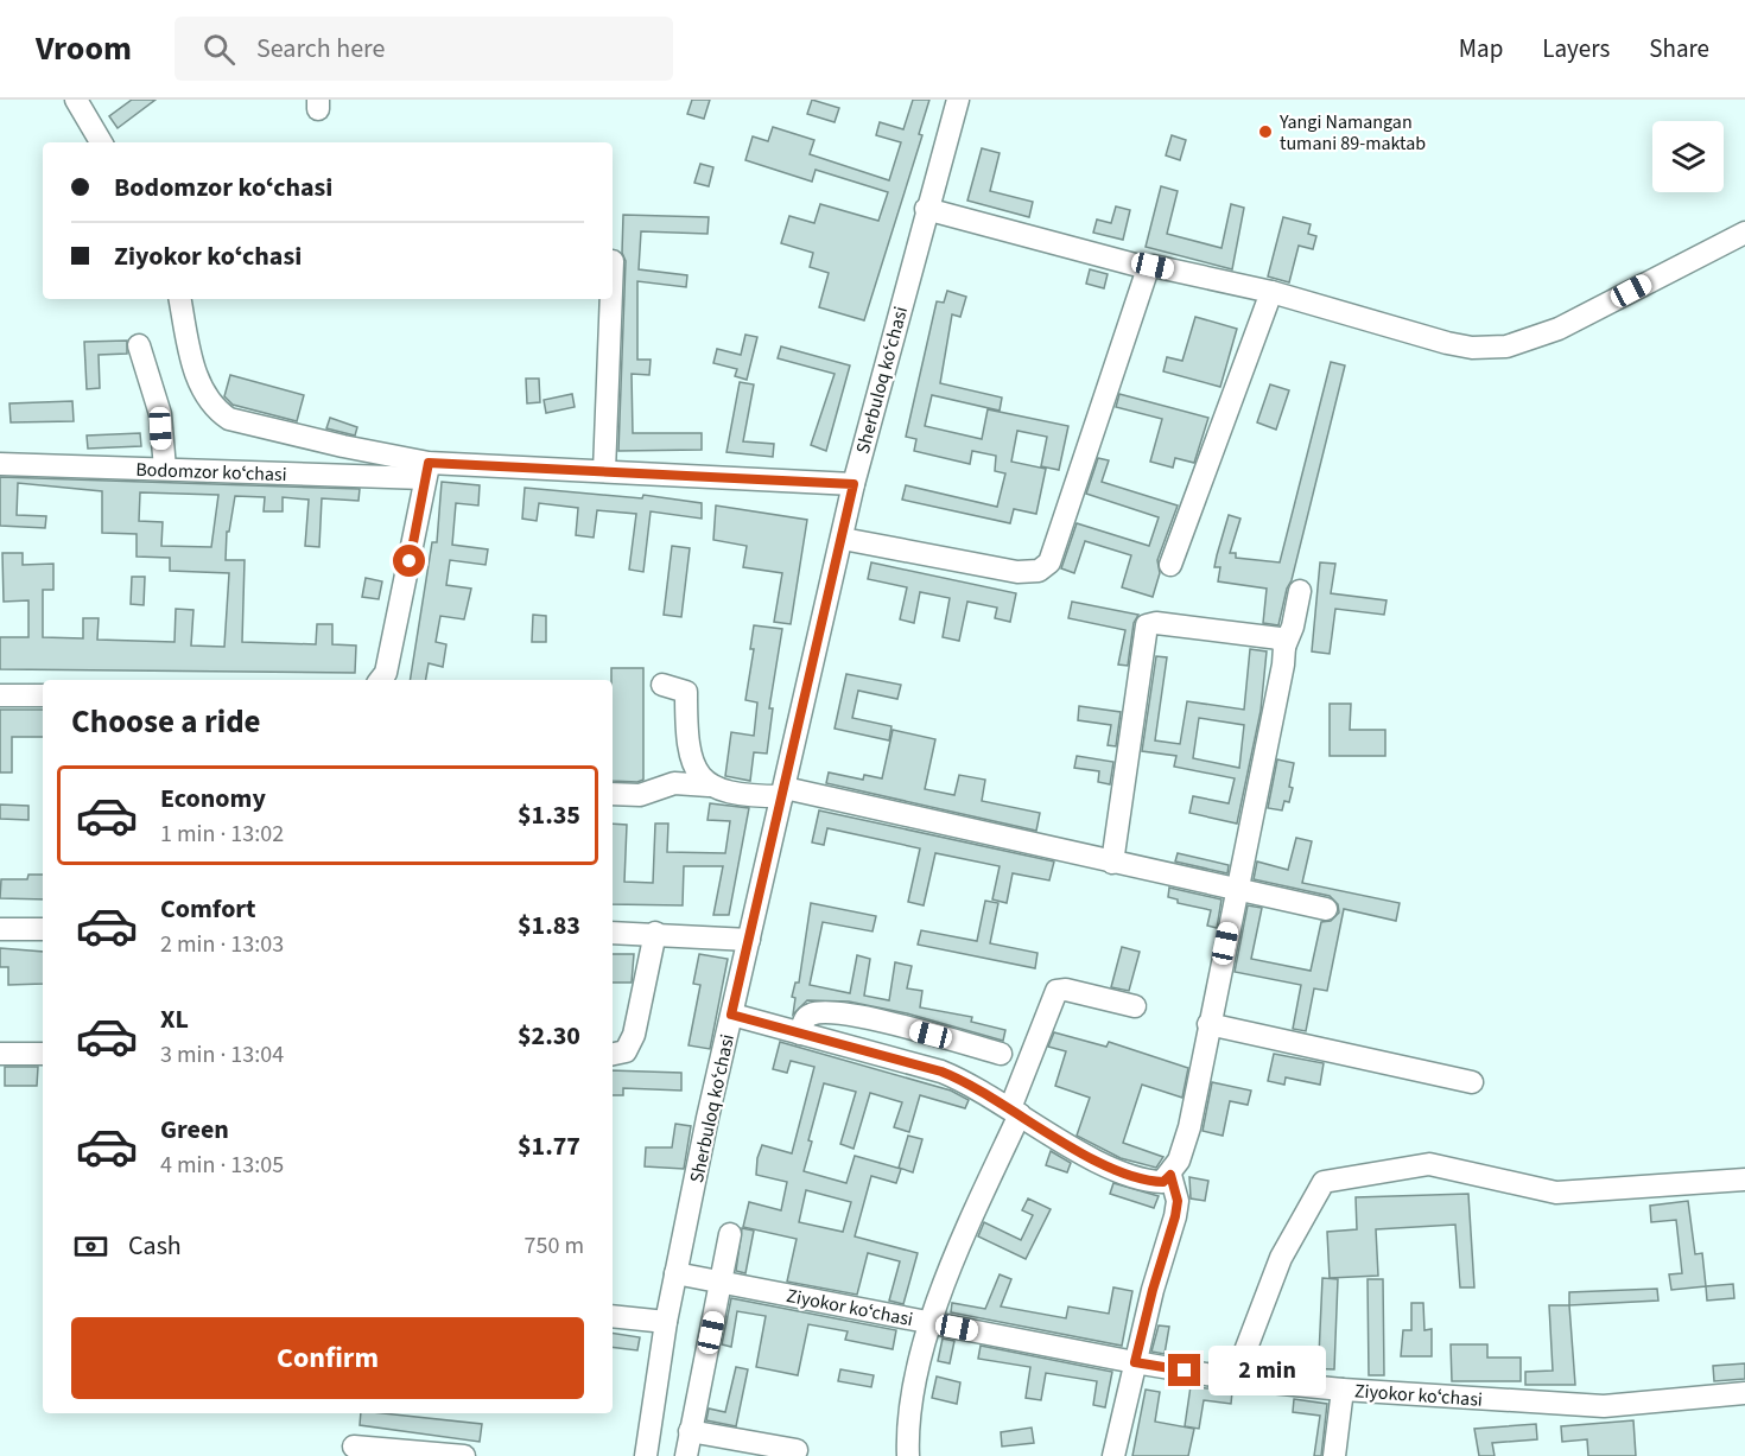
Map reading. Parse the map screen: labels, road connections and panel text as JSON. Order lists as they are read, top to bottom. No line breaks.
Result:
{"streets":{"street":["Sherbuloq koʻchasi","Bodomzor koʻchasi","Ziyokor koʻchasi"]},"crossings":[["Sherbuloq koʻchasi","Ziyokor koʻchasi"]],"places":["Yangi Namangan tumani 89-maktab"],"page":{"header":"Vroom","search":"Search here","nav":["Map","Layers","Share"],"banner":["Bodomzor koʻchasi","Ziyokor koʻchasi"],"heading":"Choose a ride","list":[{"name":"Economy","note":"1 min · 13:02","value":"$1.35"},{"name":"Comfort","note":"2 min · 13:03","value":"$1.83"},{"name":"XL","note":"3 min · 13:04","value":"$2.30"},{"name":"Green","note":"4 min · 13:05","value":"$1.77"}],"pay":["Cash","750 m"],"buttons":"Confirm","bubble":"2 min"}}
